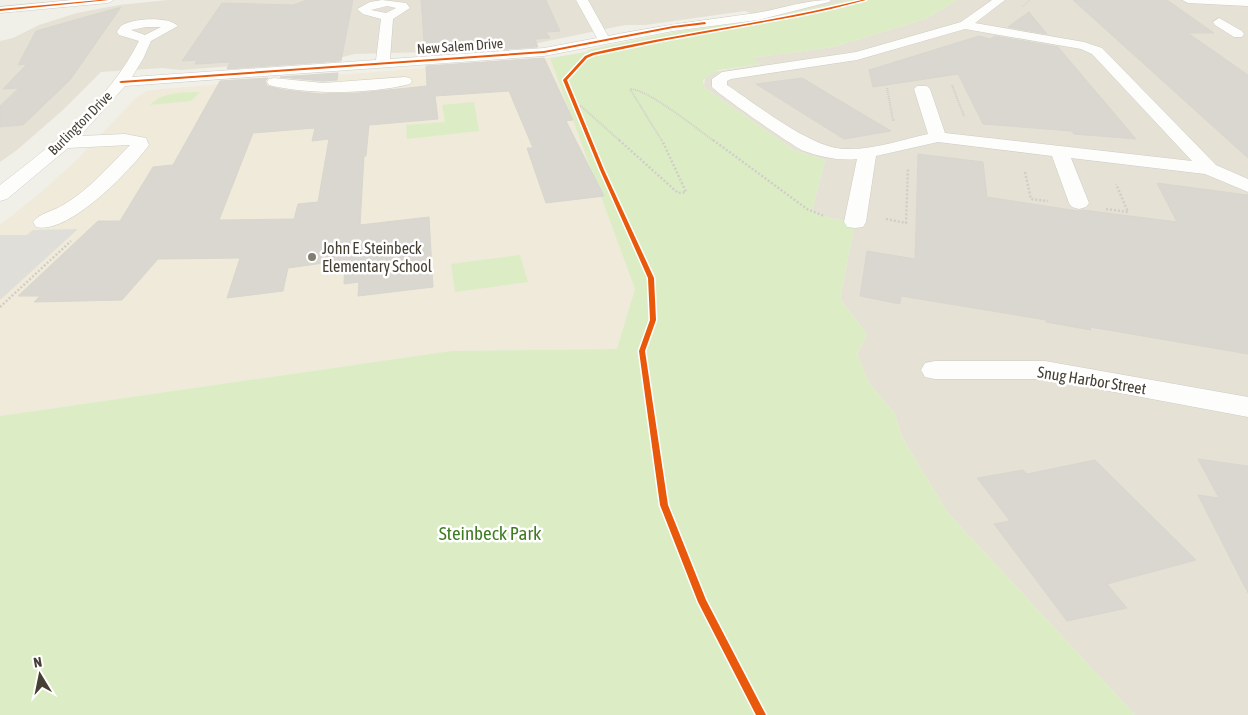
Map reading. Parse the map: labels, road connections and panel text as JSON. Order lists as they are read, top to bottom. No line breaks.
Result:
{"streets":{"street":["New Salem Drive","Burlington Drive","Snug Harbor Street"]},"crossings":[["New Salem Drive","Burlington Drive"]],"parks":["Steinbeck Park"],"places":["John E. Steinbeck Elementary School"],"north":"top"}
